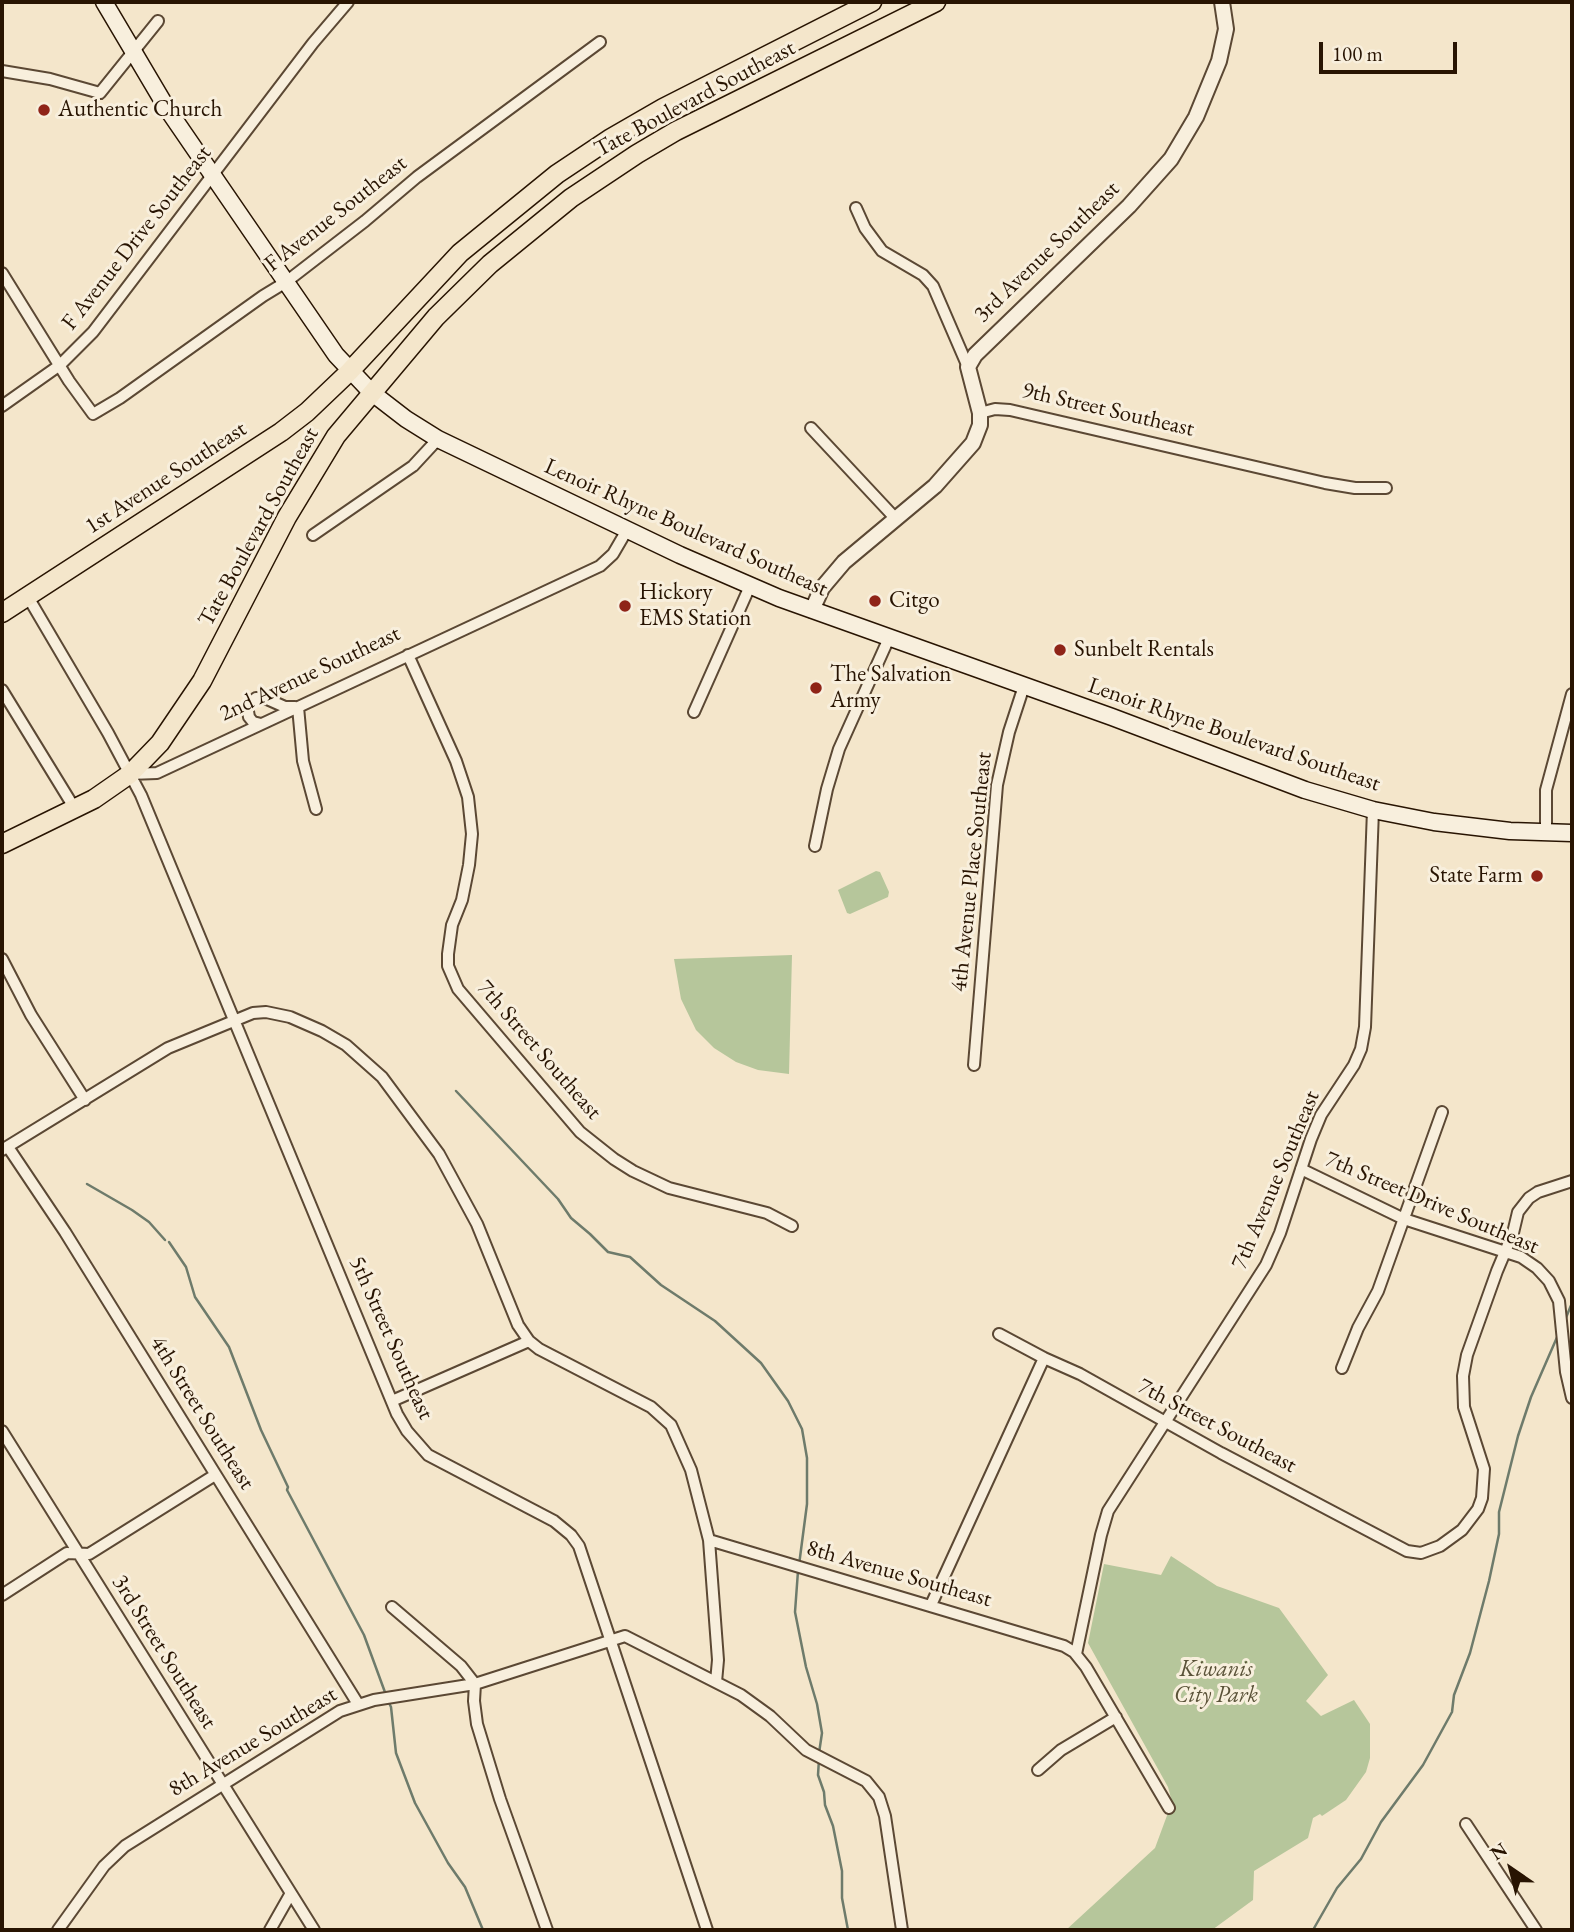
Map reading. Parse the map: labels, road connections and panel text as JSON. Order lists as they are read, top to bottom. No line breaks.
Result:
{"streets":{"main road":["Tate Boulevard Southeast","1st Avenue Southeast","Lenoir Rhyne Boulevard Southeast","2nd Avenue Southeast"],"street":["F Avenue Southeast","F Avenue Drive Southeast","3rd Avenue Southeast","9th Street Southeast","4th Avenue Place Southeast","7th Street Southeast","7th Avenue Southeast","7th Street Drive Southeast","5th Street Southeast","4th Street Southeast","8th Avenue Southeast","3rd Street Southeast"]},"crossings":[["Tate Boulevard Southeast","1st Avenue Southeast"],["Tate Boulevard Southeast","Lenoir Rhyne Boulevard Southeast"],["Tate Boulevard Southeast","2nd Avenue Southeast"],["Tate Boulevard Southeast","5th Street Southeast"],["F Avenue Southeast","F Avenue Drive Southeast"],["F Avenue Southeast","Lenoir Rhyne Boulevard Southeast"],["F Avenue Drive Southeast","Lenoir Rhyne Boulevard Southeast"],["1st Avenue Southeast","Lenoir Rhyne Boulevard Southeast"],["1st Avenue Southeast","5th Street Southeast"],["Lenoir Rhyne Boulevard Southeast","2nd Avenue Southeast"],["Lenoir Rhyne Boulevard Southeast","4th Avenue Place Southeast"],["Lenoir Rhyne Boulevard Southeast","7th Avenue Southeast"],["2nd Avenue Southeast","7th Street Southeast"],["2nd Avenue Southeast","5th Street Southeast"],["7th Street Southeast","7th Avenue Southeast"],["7th Street Southeast","7th Street Drive Southeast"],["7th Avenue Southeast","7th Street Drive Southeast"],["7th Avenue Southeast","8th Avenue Southeast"],["5th Street Southeast","8th Avenue Southeast"],["4th Street Southeast","8th Avenue Southeast"],["8th Avenue Southeast","3rd Street Southeast"]],"parks":["Kiwanis City Park"],"places":["Authentic Church","Citgo","Hickory EMS Station","Sunbelt Rentals","The Salvation Army","State Farm"],"scale_bar":"100 m","north":"top left"}
